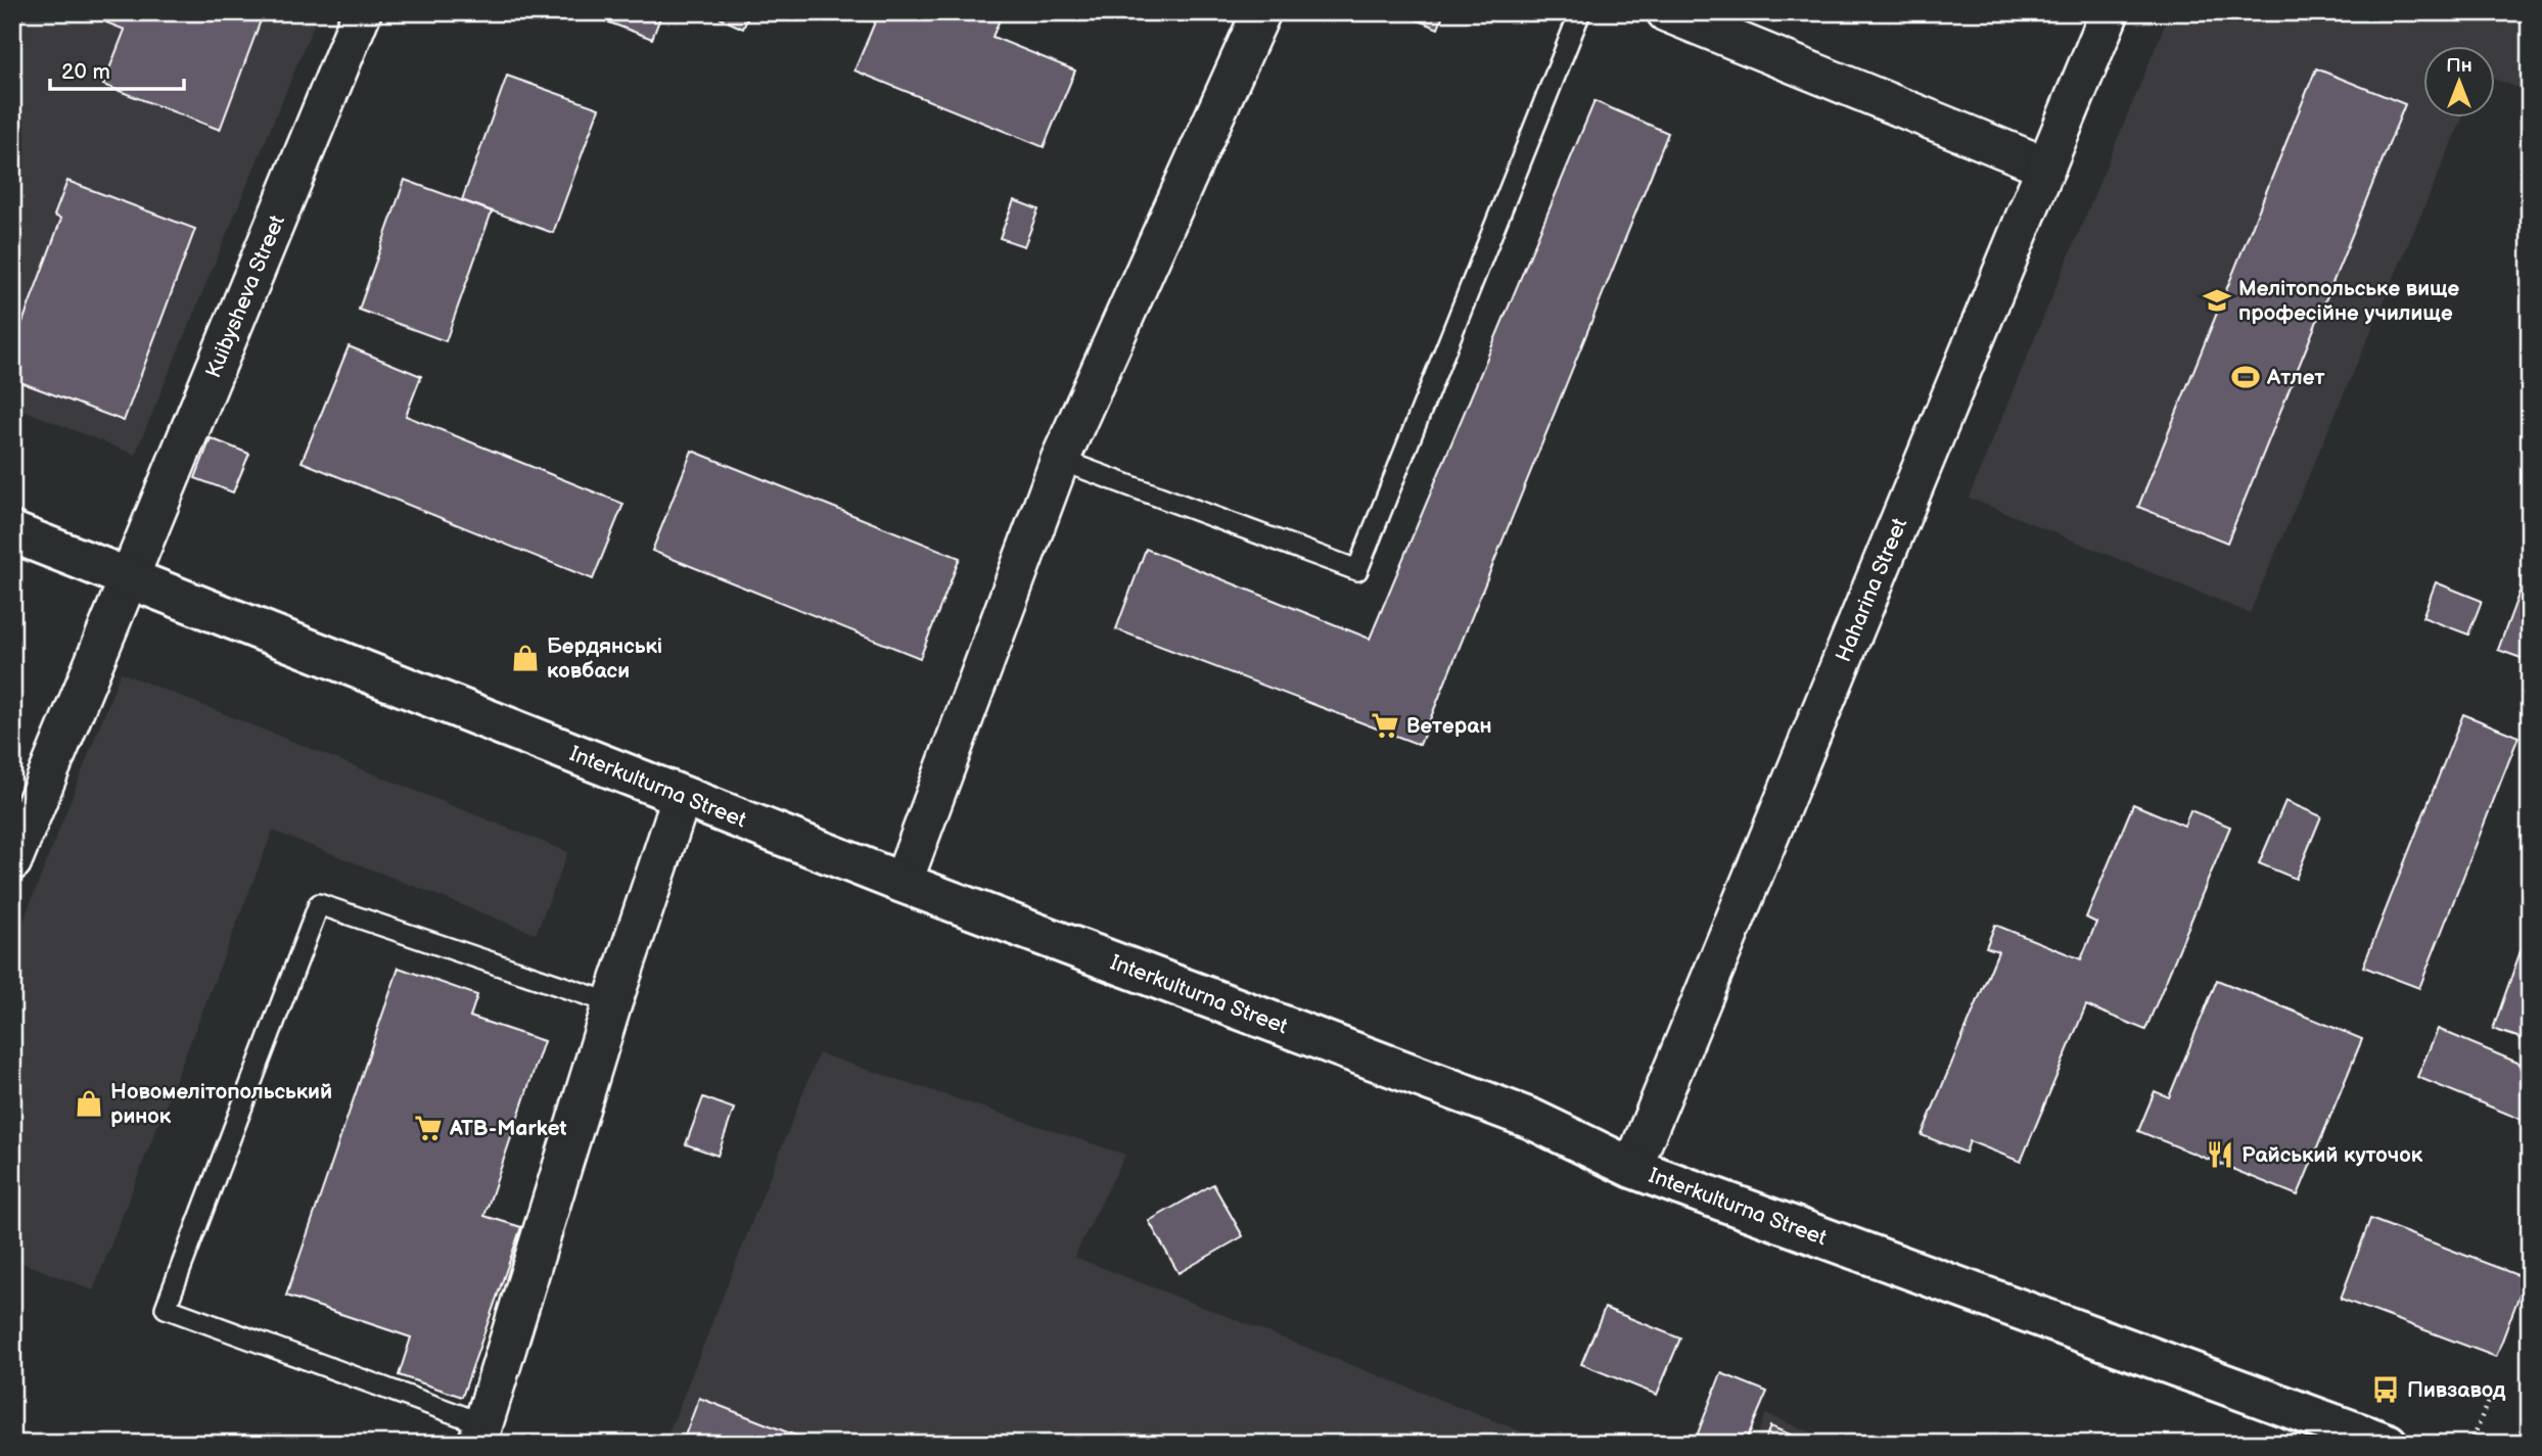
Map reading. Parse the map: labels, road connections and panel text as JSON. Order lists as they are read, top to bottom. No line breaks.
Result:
{"streets":{"main road":["Interkulturna Street"],"street":["Kuibysheva Street","Haharina Street"]},"crossings":[["Kuibysheva Street","Interkulturna Street"],["Haharina Street","Interkulturna Street"]],"places":{"school or university":["Мелітопольське вище професійне училище"],"sports":["Атлет"],"shop":["Бердянські ковбаси","Новомелітопольський ринок"],"supermarket":["Ветеран","ATB-Market"],"restaurant":["Райський куточок"],"bus stop":["Пивзавод"]},"scale_bar":"20 m","north":"top"}
